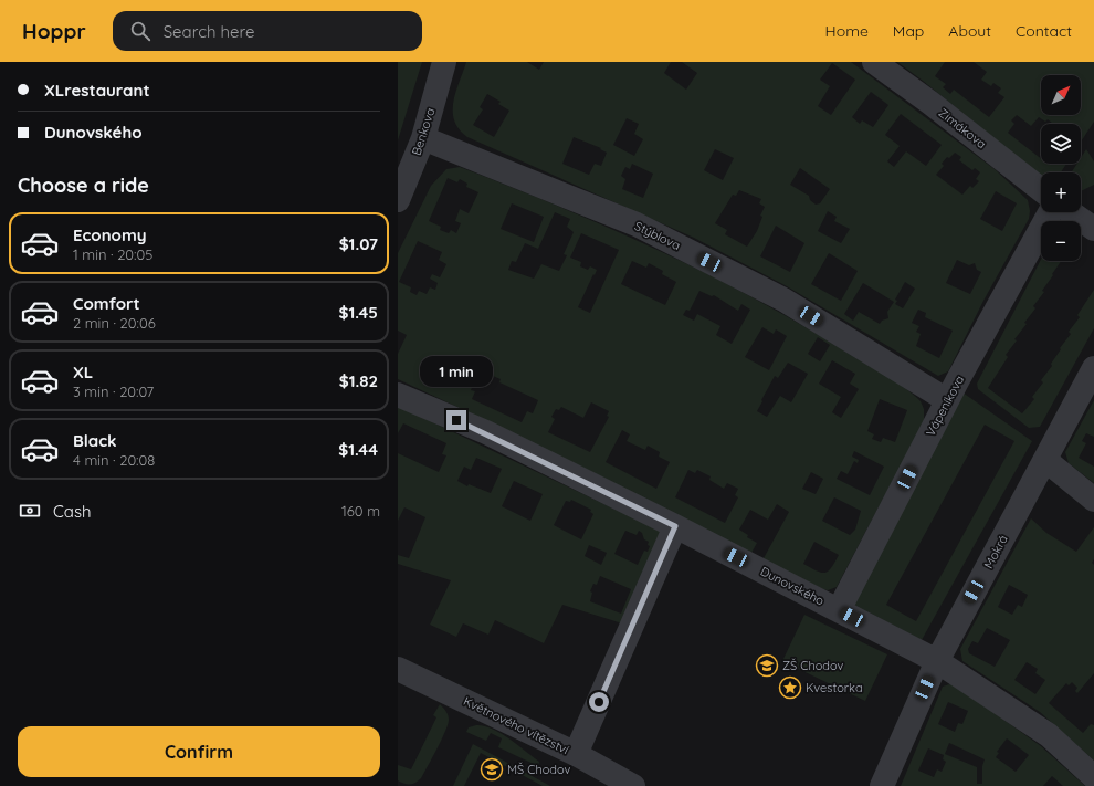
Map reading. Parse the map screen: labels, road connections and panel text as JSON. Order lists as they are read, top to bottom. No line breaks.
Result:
{"streets":{"street":["Zimákova","Benkova","Stýblova","Vápeníkova","Mokrá","Dunovského","Květnového vítězství"]},"crossings":[["Benkova","Stýblova"],["Stýblova","Vápeníkova"],["Vápeníkova","Dunovského"],["Mokrá","Dunovského"]],"places":{"school or university":["ZŠ Chodov","MŠ Chodov"],"place":["Kvestorka"]},"north":"top right","page":{"header":"Hoppr","search":"Search here","nav":["Home","Map","About","Contact"],"banner":["XLrestaurant","Dunovského"],"map_buttons":["+","−"],"heading":"Choose a ride","list":[{"name":"Economy","note":"1 min · 20:05","value":"$1.07"},{"name":"Comfort","note":"2 min · 20:06","value":"$1.45"},{"name":"XL","note":"3 min · 20:07","value":"$1.82"},{"name":"Black","note":"4 min · 20:08","value":"$1.44"}],"bubble":"1 min","pay":["Cash","160 m"],"buttons":"Confirm"}}
